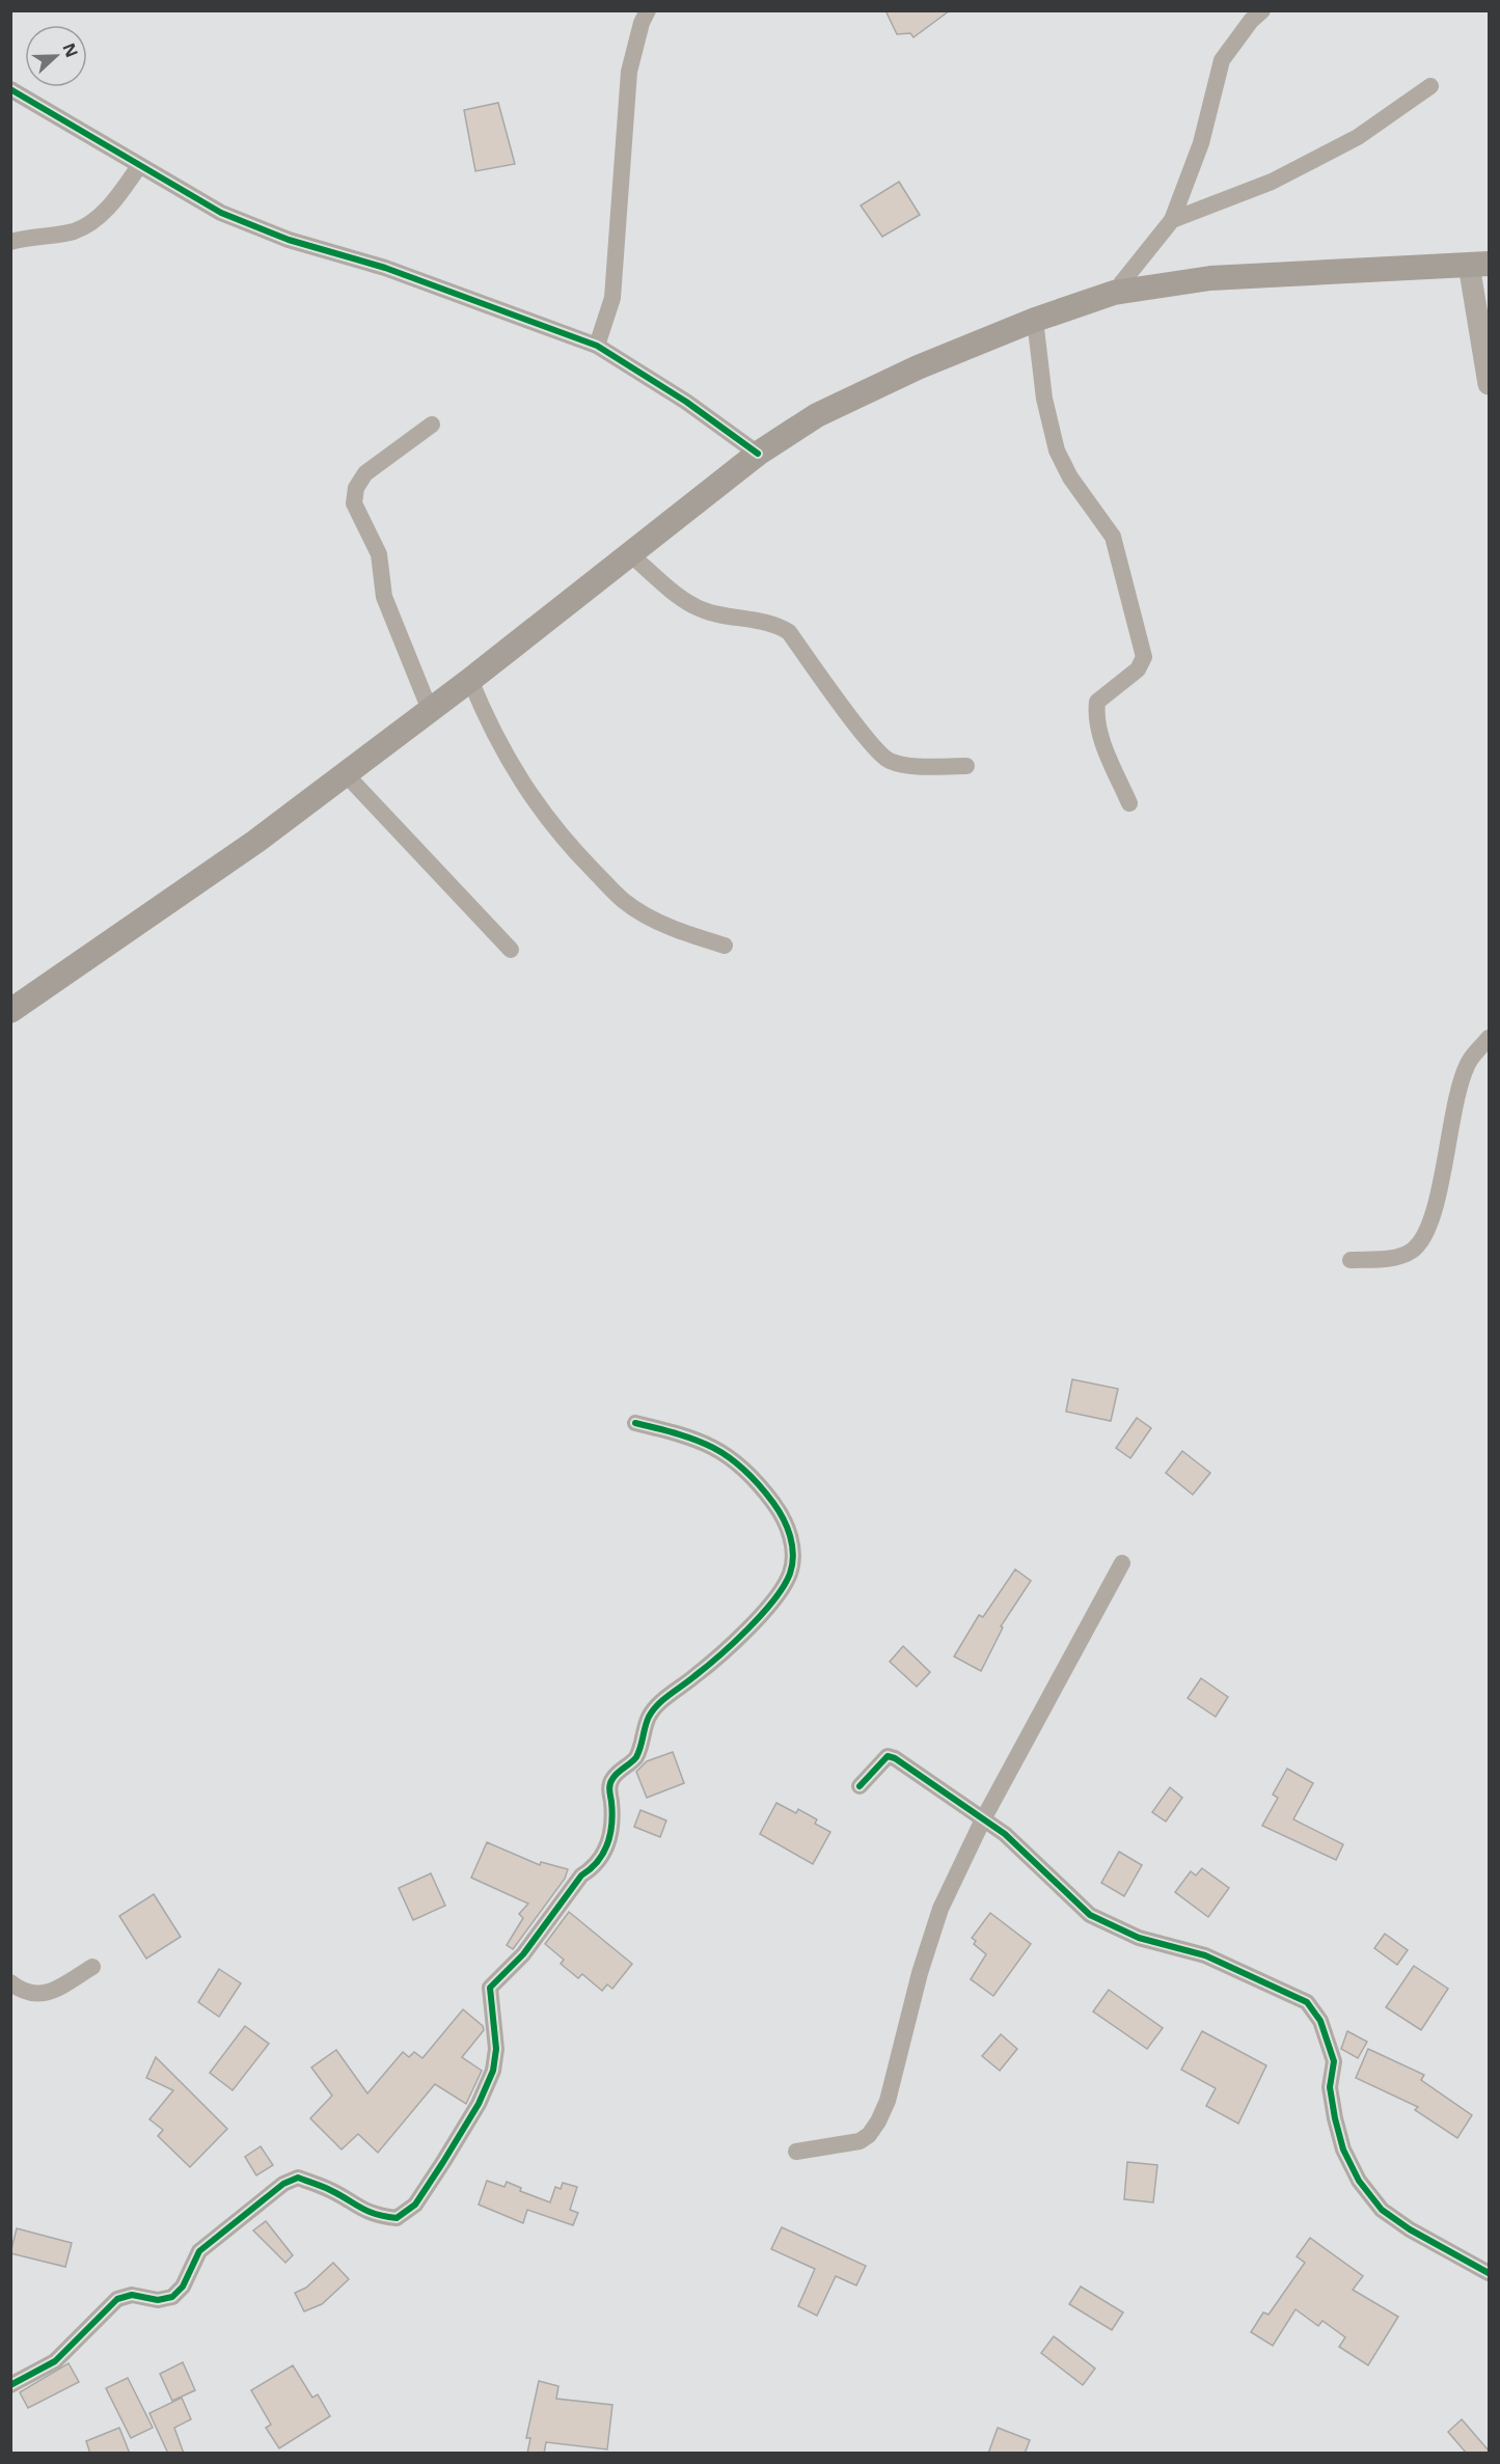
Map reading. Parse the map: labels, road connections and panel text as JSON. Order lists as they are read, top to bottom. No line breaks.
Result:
{"north":"right"}
